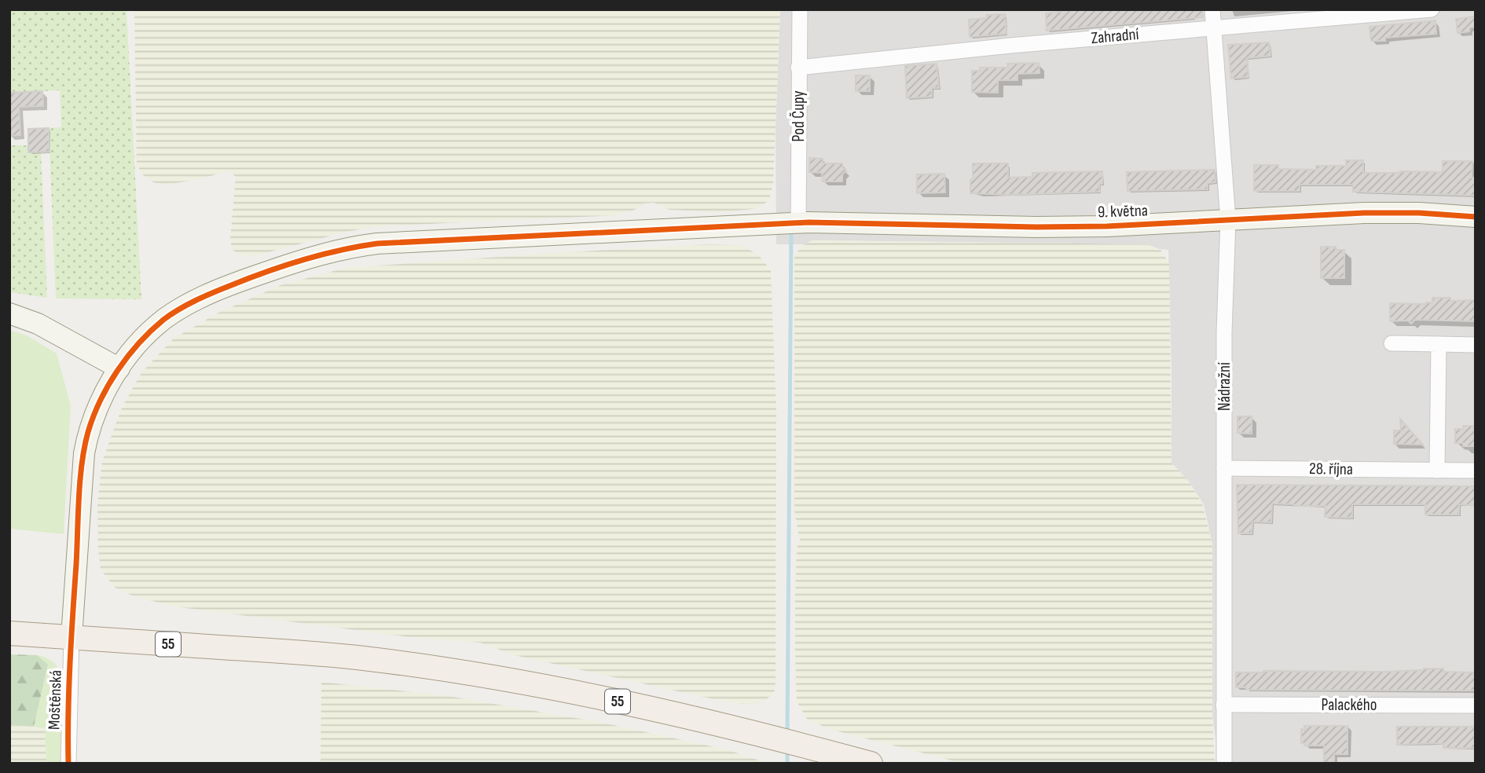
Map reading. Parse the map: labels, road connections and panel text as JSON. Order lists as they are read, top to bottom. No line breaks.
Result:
{"streets":{"main road":["55"],"street":["Zahradní","Pod Čupy","9. května","Nádražní","28. října","Moštěnská","Palackého"]},"crossings":[["Zahradní","Pod Čupy"],["Zahradní","Nádražní"],["Pod Čupy","9. května"],["9. května","Nádražní"],["9. května","55"],["9. května","Moštěnská"],["Nádražní","28. října"],["Nádražní","Palackého"],["55","Moštěnská"]]}
